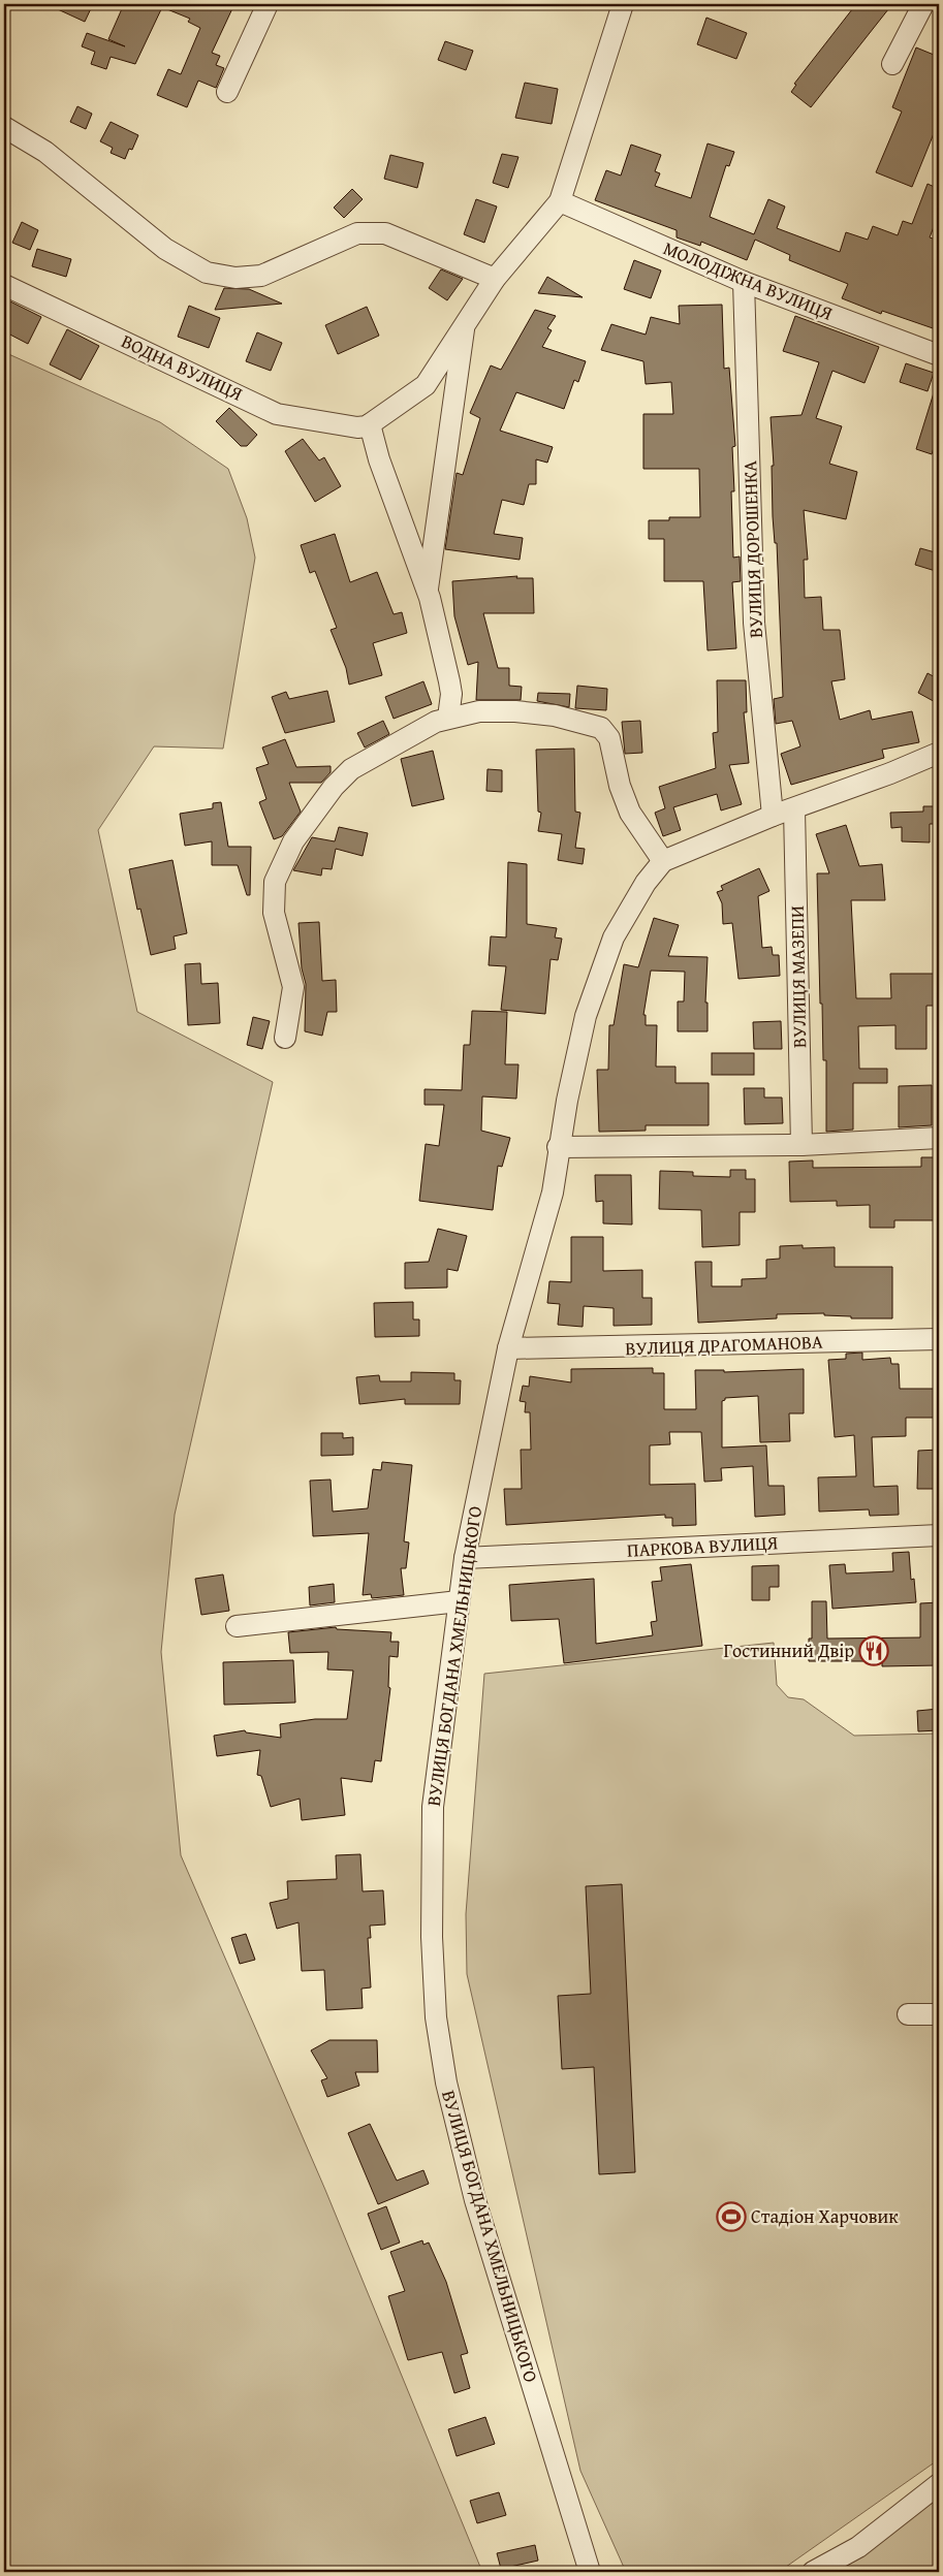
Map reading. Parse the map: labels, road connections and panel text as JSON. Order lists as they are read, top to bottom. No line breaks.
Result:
{"streets":{"street":["МОЛОДІЖНА ВУЛИЦЯ","ВОДНА ВУЛИЦЯ","ВУЛИЦЯ ДОРОШЕНКА","ВУЛИЦЯ МАЗЕПИ","ВУЛИЦЯ ДРАГОМАНОВА","ПАРКОВА ВУЛИЦЯ","ВУЛИЦЯ БОГДАНА ХМЕЛЬНИЦЬКОГО"]},"crossings":[["МОЛОДІЖНА ВУЛИЦЯ","ВУЛИЦЯ ДОРОШЕНКА"],["ВУЛИЦЯ ДОРОШЕНКА","ВУЛИЦЯ БОГДАНА ХМЕЛЬНИЦЬКОГО"],["ВУЛИЦЯ МАЗЕПИ","ВУЛИЦЯ БОГДАНА ХМЕЛЬНИЦЬКОГО"],["ВУЛИЦЯ ДРАГОМАНОВА","ВУЛИЦЯ БОГДАНА ХМЕЛЬНИЦЬКОГО"],["ПАРКОВА ВУЛИЦЯ","ВУЛИЦЯ БОГДАНА ХМЕЛЬНИЦЬКОГО"]],"places":{"restaurant":["Гостинний Двір"],"sports":["Стадіон Харчовик"]}}
